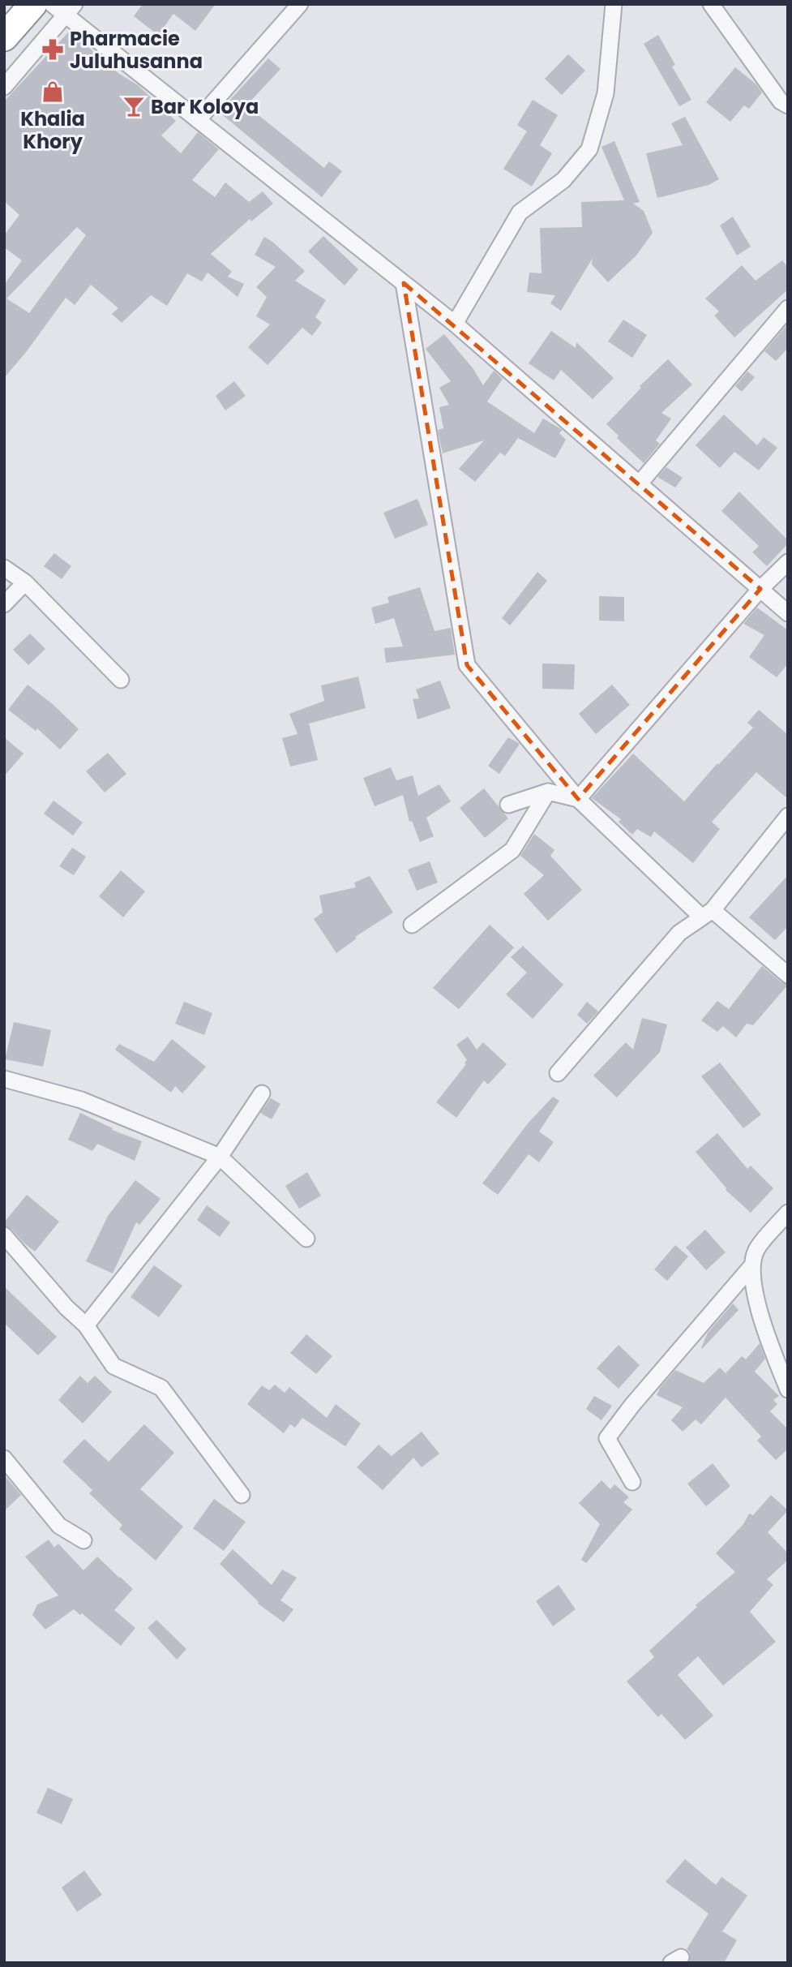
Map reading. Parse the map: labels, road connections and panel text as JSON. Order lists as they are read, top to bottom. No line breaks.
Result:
{"places":{"pharmacy":["Pharmacie Juluhusanna"],"shop":["Khalia Khory"],"bar":["Bar Koloya"]}}
